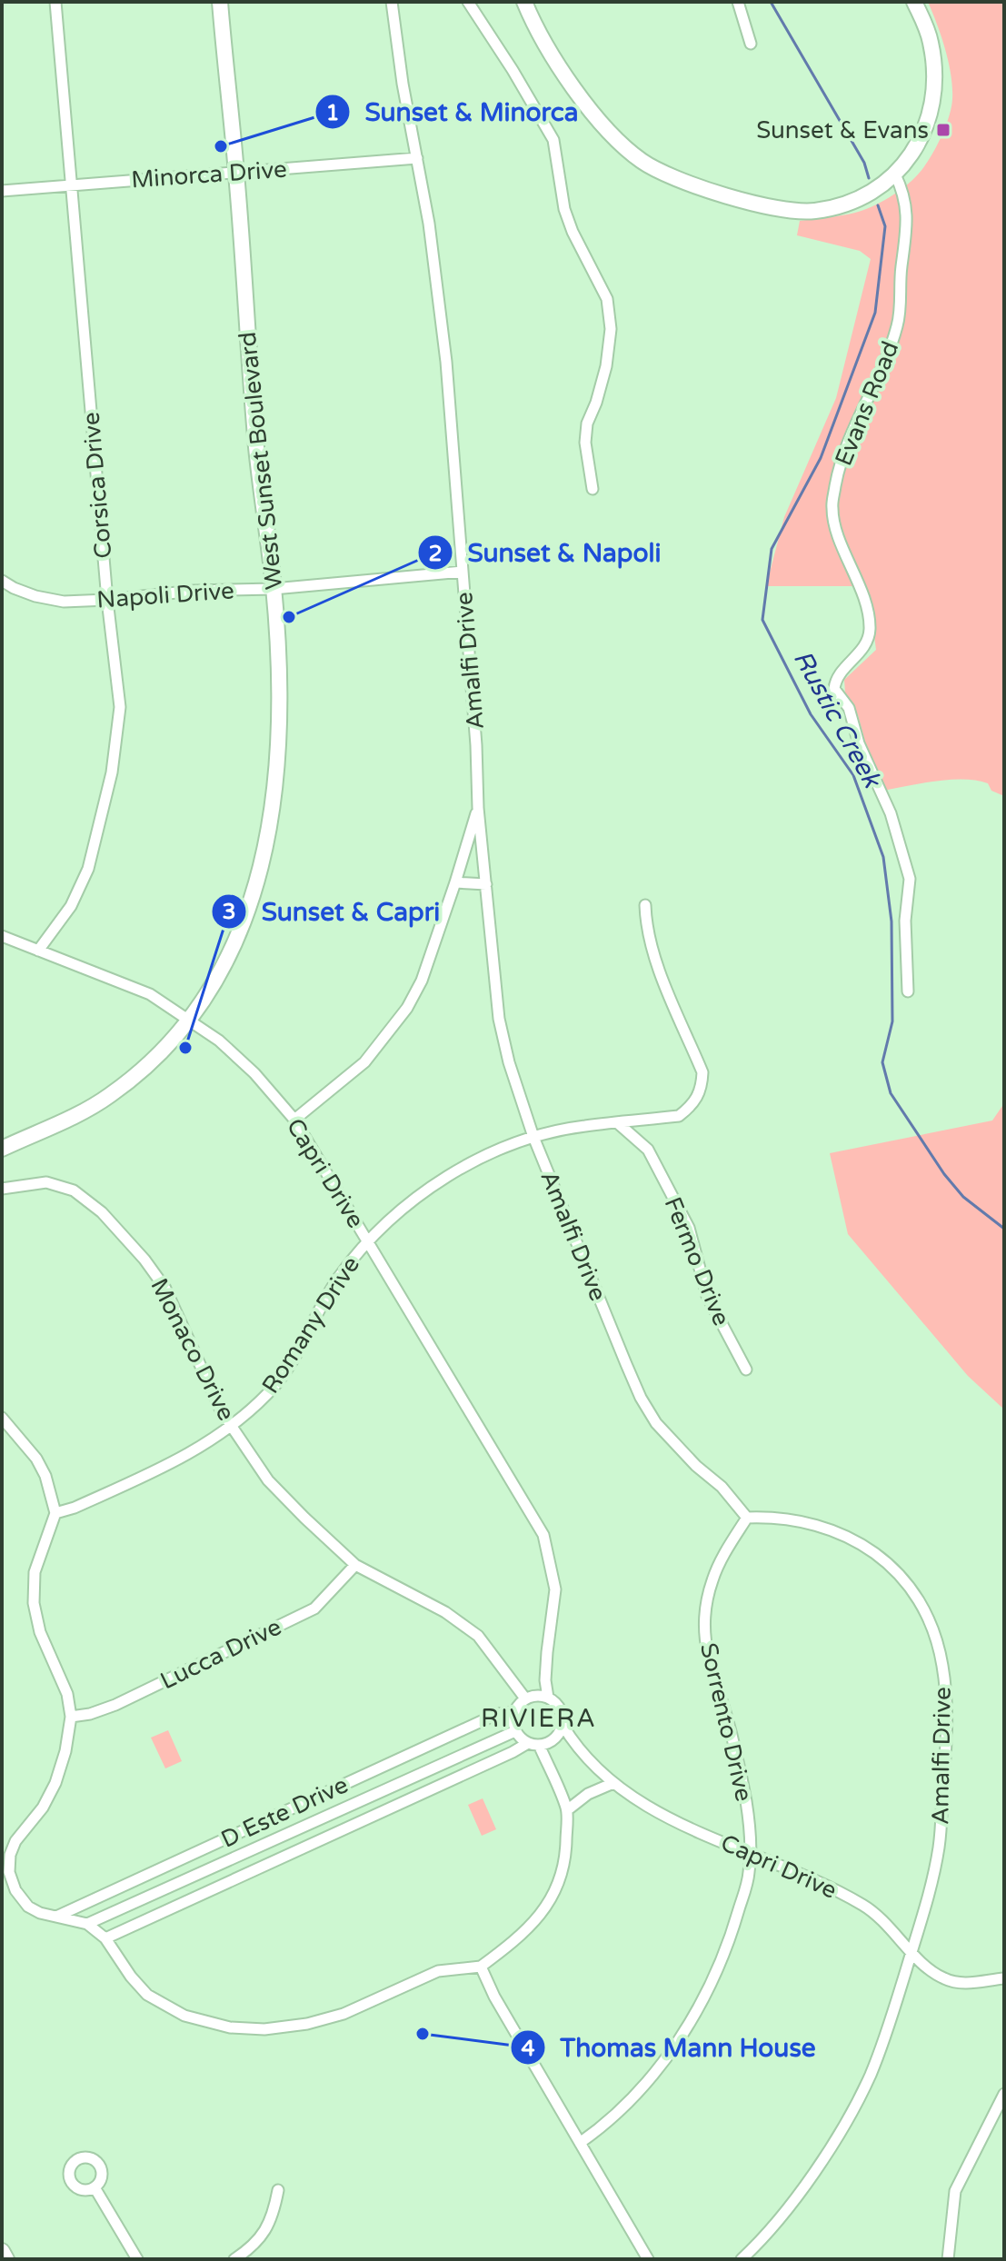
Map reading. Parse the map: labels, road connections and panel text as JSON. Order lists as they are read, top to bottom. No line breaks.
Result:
{"streets":{"main road":["West Sunset Boulevard"],"street":["Minorca Drive","Evans Road","Corsica Drive","Napoli Drive","Amalfi Drive","Capri Drive","Fermo Drive","Romany Drive","Monaco Drive","Lucca Drive","Sorrento Drive","D Este Drive"]},"crossings":[["Minorca Drive","West Sunset Boulevard"],["Minorca Drive","Corsica Drive"],["Minorca Drive","Amalfi Drive"],["West Sunset Boulevard","Napoli Drive"],["West Sunset Boulevard","Capri Drive"],["Corsica Drive","Napoli Drive"],["Corsica Drive","Capri Drive"],["Napoli Drive","Amalfi Drive"],["Amalfi Drive","Capri Drive"],["Amalfi Drive","Romany Drive"],["Amalfi Drive","Sorrento Drive"],["Capri Drive","Romany Drive"],["Capri Drive","Monaco Drive"],["Capri Drive","Sorrento Drive"],["Capri Drive","D Este Drive"],["Fermo Drive","Romany Drive"],["Romany Drive","Monaco Drive"],["Monaco Drive","Lucca Drive"],["Monaco Drive","D Este Drive"]],"districts":["RIVIERA"],"water":["Rustic Creek"],"places":{"transit":["Sunset & Evans"],"other":["Sunset & Minorca","Sunset & Napoli","Sunset & Capri","Thomas Mann House"]}}
